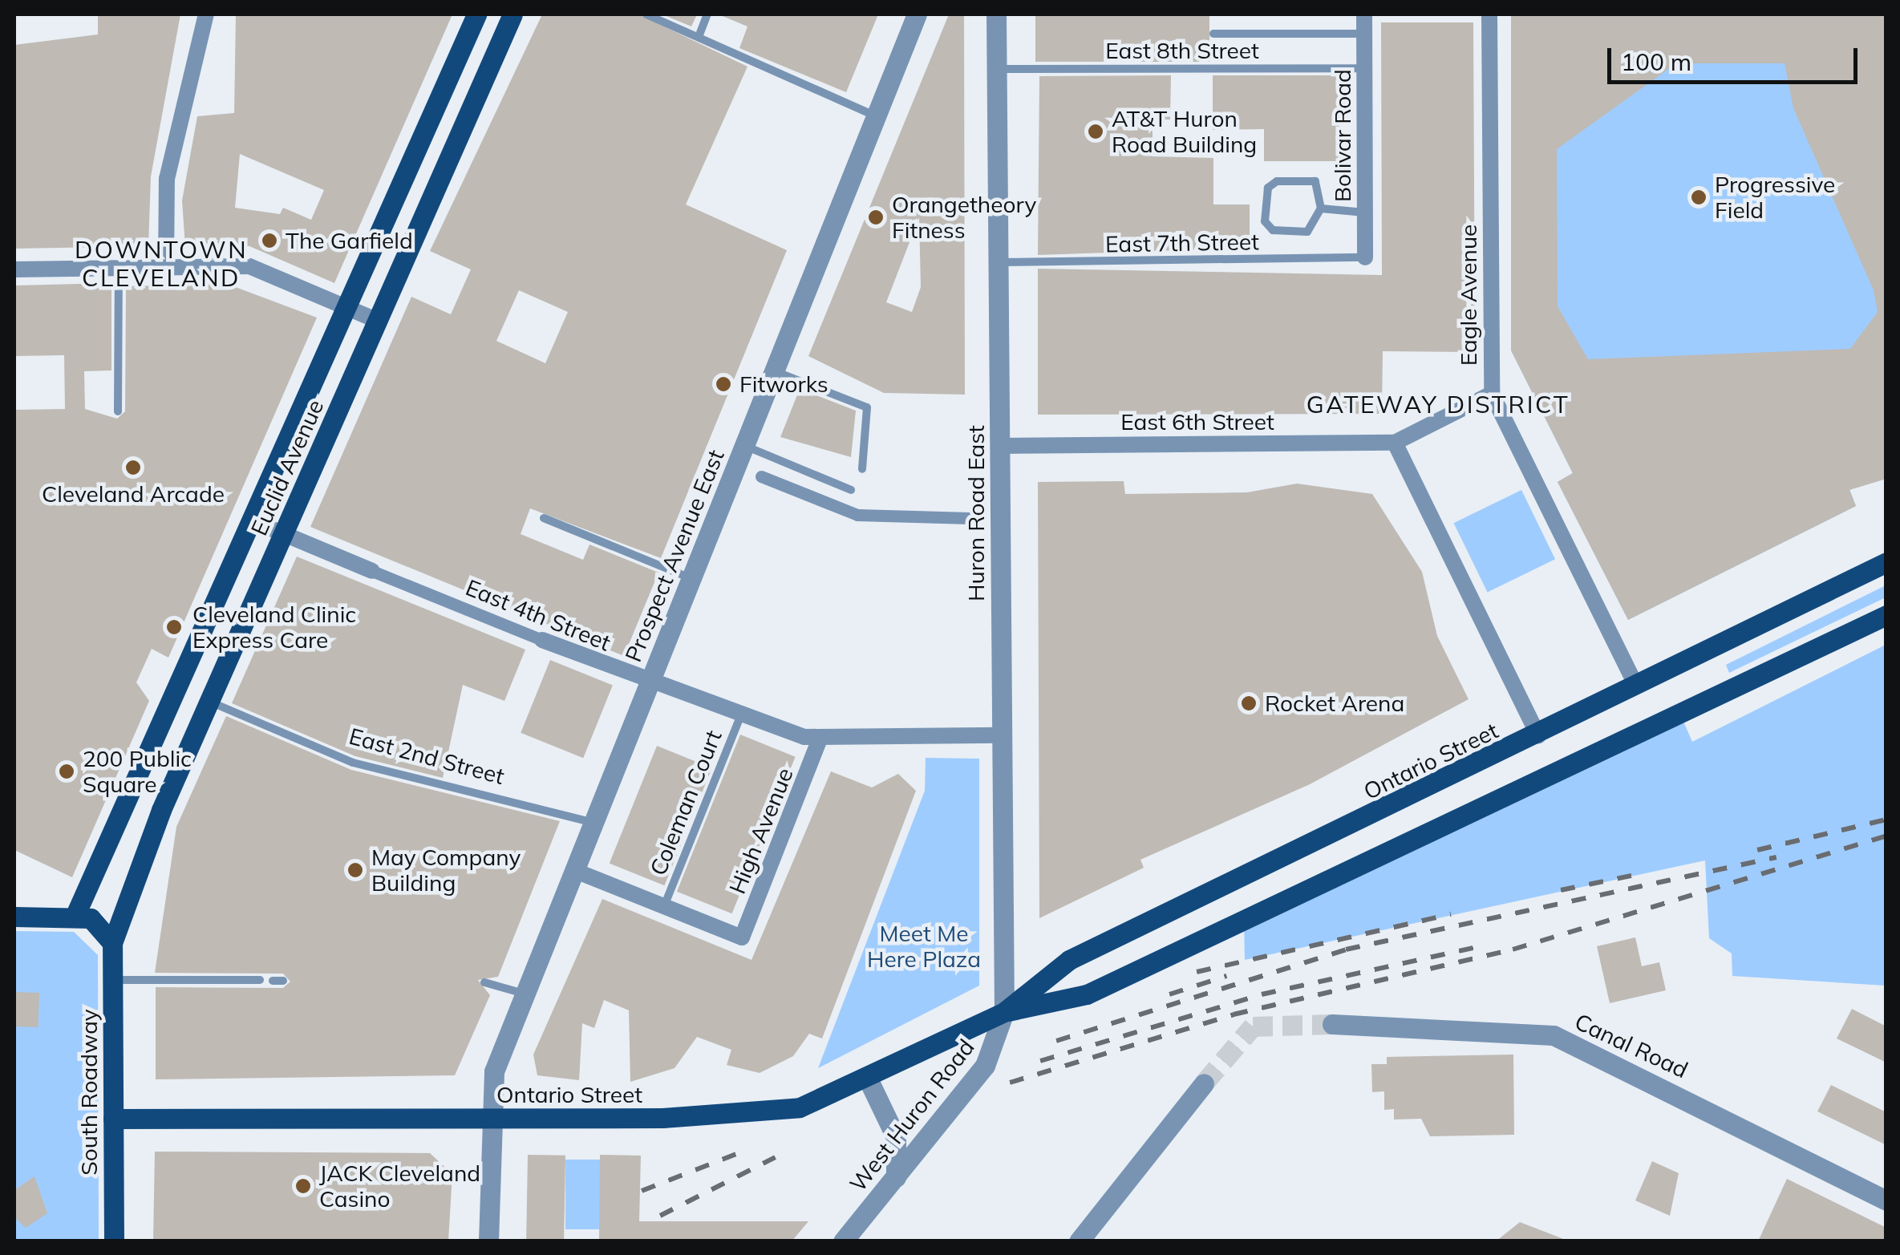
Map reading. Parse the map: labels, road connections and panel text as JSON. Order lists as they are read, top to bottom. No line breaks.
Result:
{"streets":{"main road":["Euclid Avenue","Ontario Street","South Roadway"],"street":["Bolivar Road","Eagle Avenue","East 6th Street","Huron Road East","Prospect Avenue East","East 4th Street","High Avenue","Canal Road","West Huron Road"],"lane":["East 8th Street","East 7th Street","East 2nd Street","Coleman Court"]},"crossings":[["East 8th Street","Bolivar Road"],["East 8th Street","Huron Road East"],["Bolivar Road","East 7th Street"],["East 7th Street","Huron Road East"],["Eagle Avenue","East 6th Street"],["Eagle Avenue","Ontario Street"],["East 6th Street","Huron Road East"],["Euclid Avenue","East 4th Street"],["Euclid Avenue","East 2nd Street"],["Euclid Avenue","South Roadway"],["Huron Road East","East 4th Street"],["Huron Road East","Ontario Street"],["Huron Road East","West Huron Road"],["Prospect Avenue East","East 4th Street"],["Prospect Avenue East","East 2nd Street"],["Prospect Avenue East","Ontario Street"],["East 4th Street","Coleman Court"],["East 4th Street","High Avenue"],["Ontario Street","South Roadway"],["Ontario Street","West Huron Road"],["Coleman Court","High Avenue"]],"districts":["DOWNTOWN CLEVELAND","GATEWAY DISTRICT"],"parks":["Meet Me Here Plaza"],"places":["AT&T Huron Road Building","Progressive Field","Orangetheory Fitness","The Garfield","Fitworks","Cleveland Arcade","Cleveland Clinic Express Care","Rocket Arena","200 Public Square","May Company Building","JACK Cleveland Casino"],"scale_bar":"100 m"}
